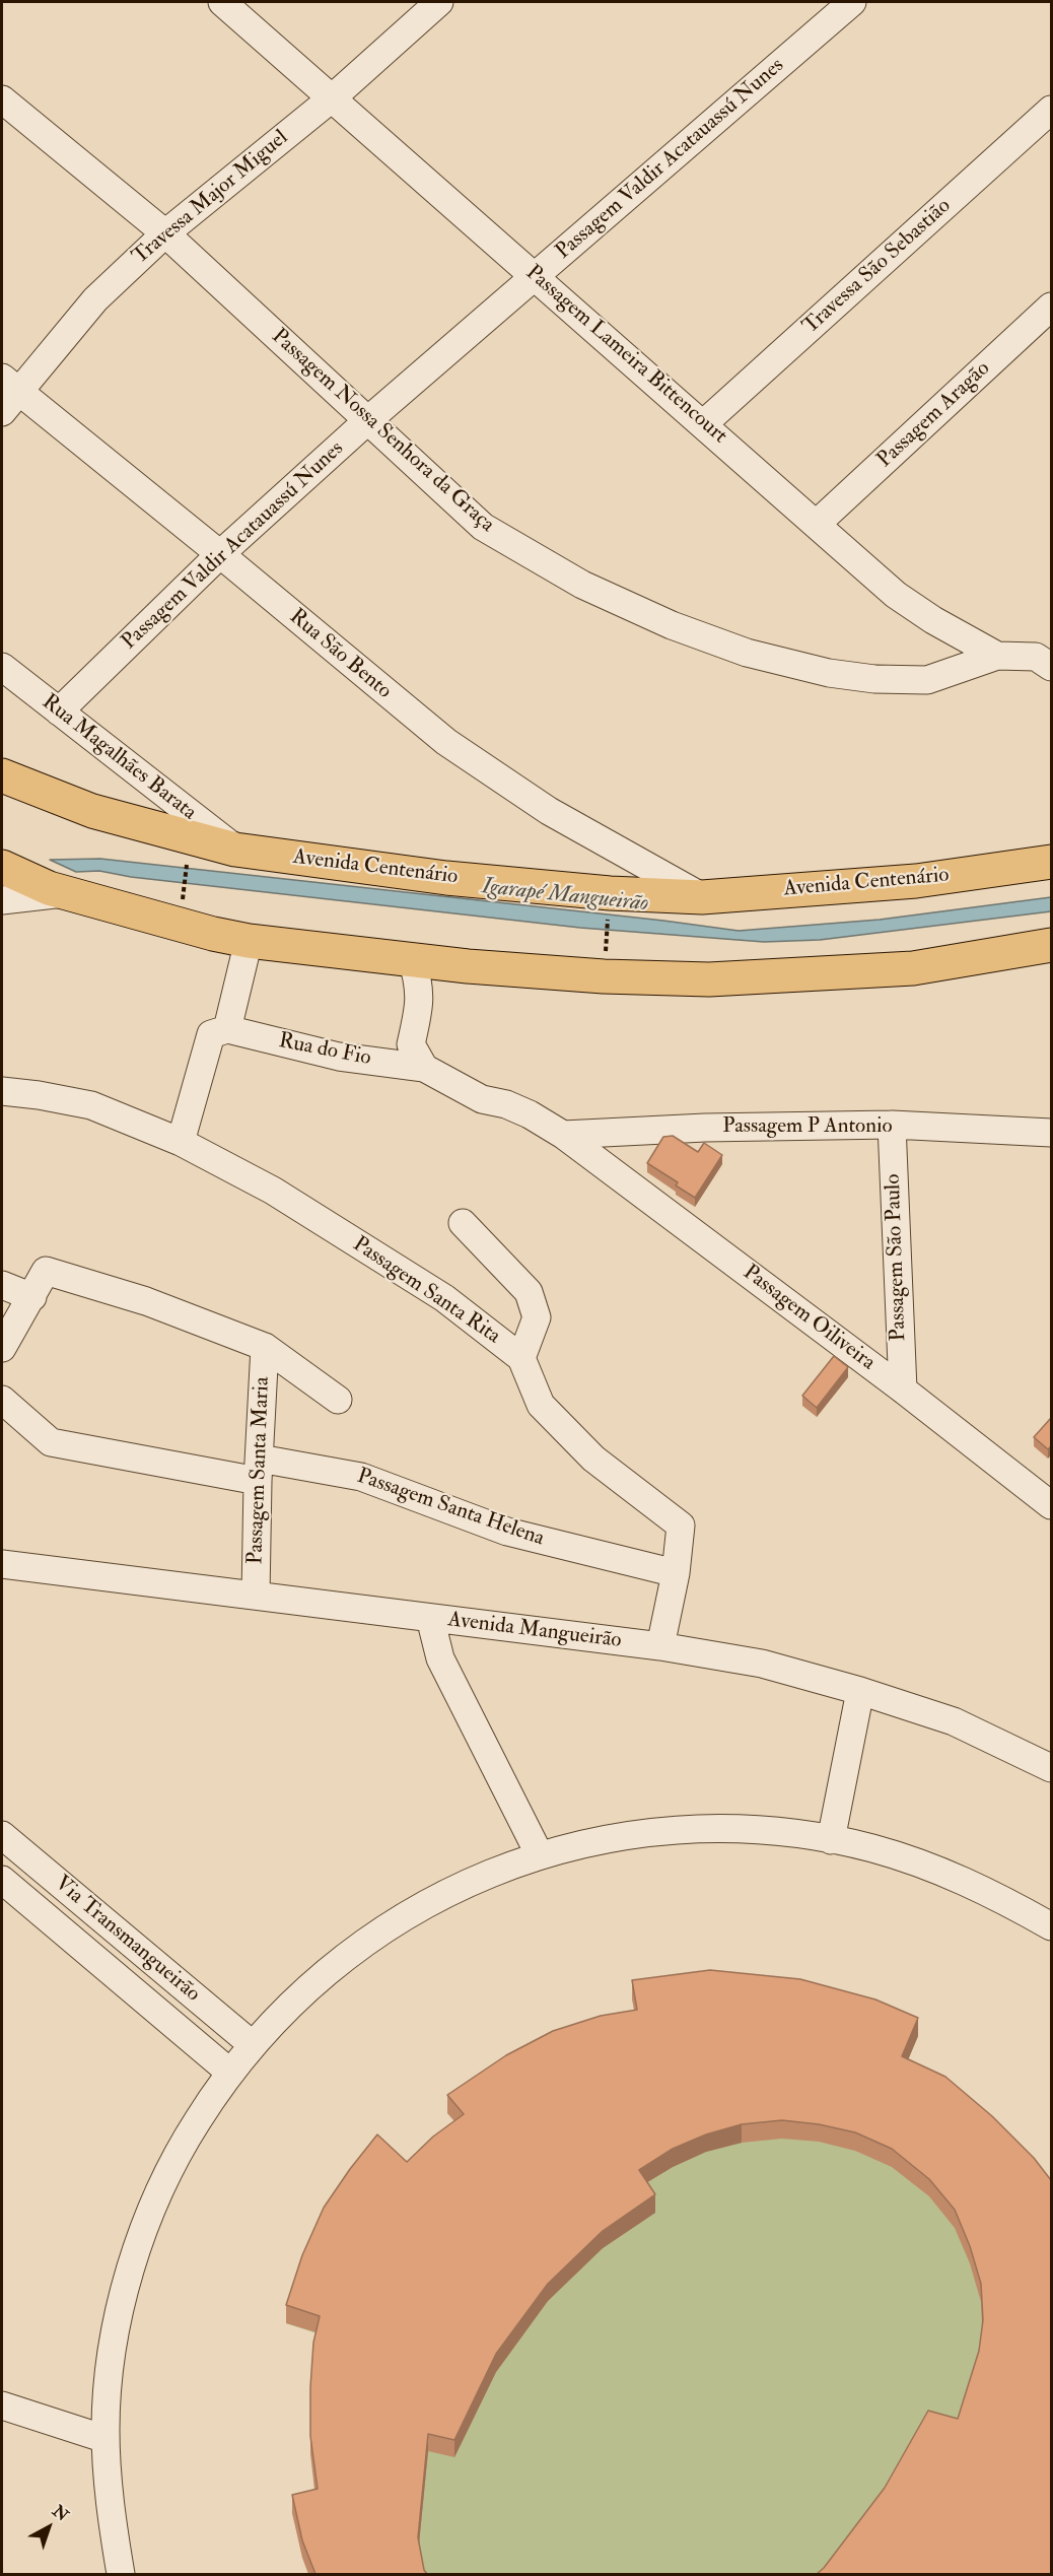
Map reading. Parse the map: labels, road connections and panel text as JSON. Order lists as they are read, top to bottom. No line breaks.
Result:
{"streets":{"main road":["Avenida Centenário"],"street":["Passagem Valdir Acatauassú Nunes","Travessa Major Miguel","Travessa São Sebastião","Passagem Lameira Bittencourt","Passagem Aragão","Passagem Nossa Senhora da Graça","Rua São Bento","Rua Magalhães Barata","Rua do Fio","Passagem P Antonio","Passagem São Paulo","Passagem Santa Rita","Passagem Oiliveira","Passagem Santa Maria","Passagem Santa Helena","Avenida Mangueirão","Via Transmangueirão"]},"crossings":[["Passagem Valdir Acatauassú Nunes","Passagem Lameira Bittencourt"],["Passagem Valdir Acatauassú Nunes","Passagem Nossa Senhora da Graça"],["Passagem Valdir Acatauassú Nunes","Rua São Bento"],["Passagem Valdir Acatauassú Nunes","Rua Magalhães Barata"],["Travessa Major Miguel","Passagem Lameira Bittencourt"],["Travessa Major Miguel","Passagem Nossa Senhora da Graça"],["Travessa Major Miguel","Rua São Bento"],["Travessa São Sebastião","Passagem Lameira Bittencourt"],["Passagem Lameira Bittencourt","Passagem Aragão"],["Passagem Lameira Bittencourt","Passagem Nossa Senhora da Graça"],["Rua São Bento","Avenida Centenário"],["Rua Magalhães Barata","Avenida Centenário"],["Rua do Fio","Passagem Oiliveira"],["Passagem P Antonio","Passagem São Paulo"],["Passagem P Antonio","Passagem Oiliveira"],["Passagem São Paulo","Passagem Oiliveira"],["Passagem Santa Rita","Passagem Santa Helena"],["Passagem Santa Rita","Avenida Mangueirão"],["Passagem Santa Maria","Passagem Santa Helena"],["Passagem Santa Maria","Avenida Mangueirão"]],"water":["Igarapé Mangueirão"],"north":"top right"}
